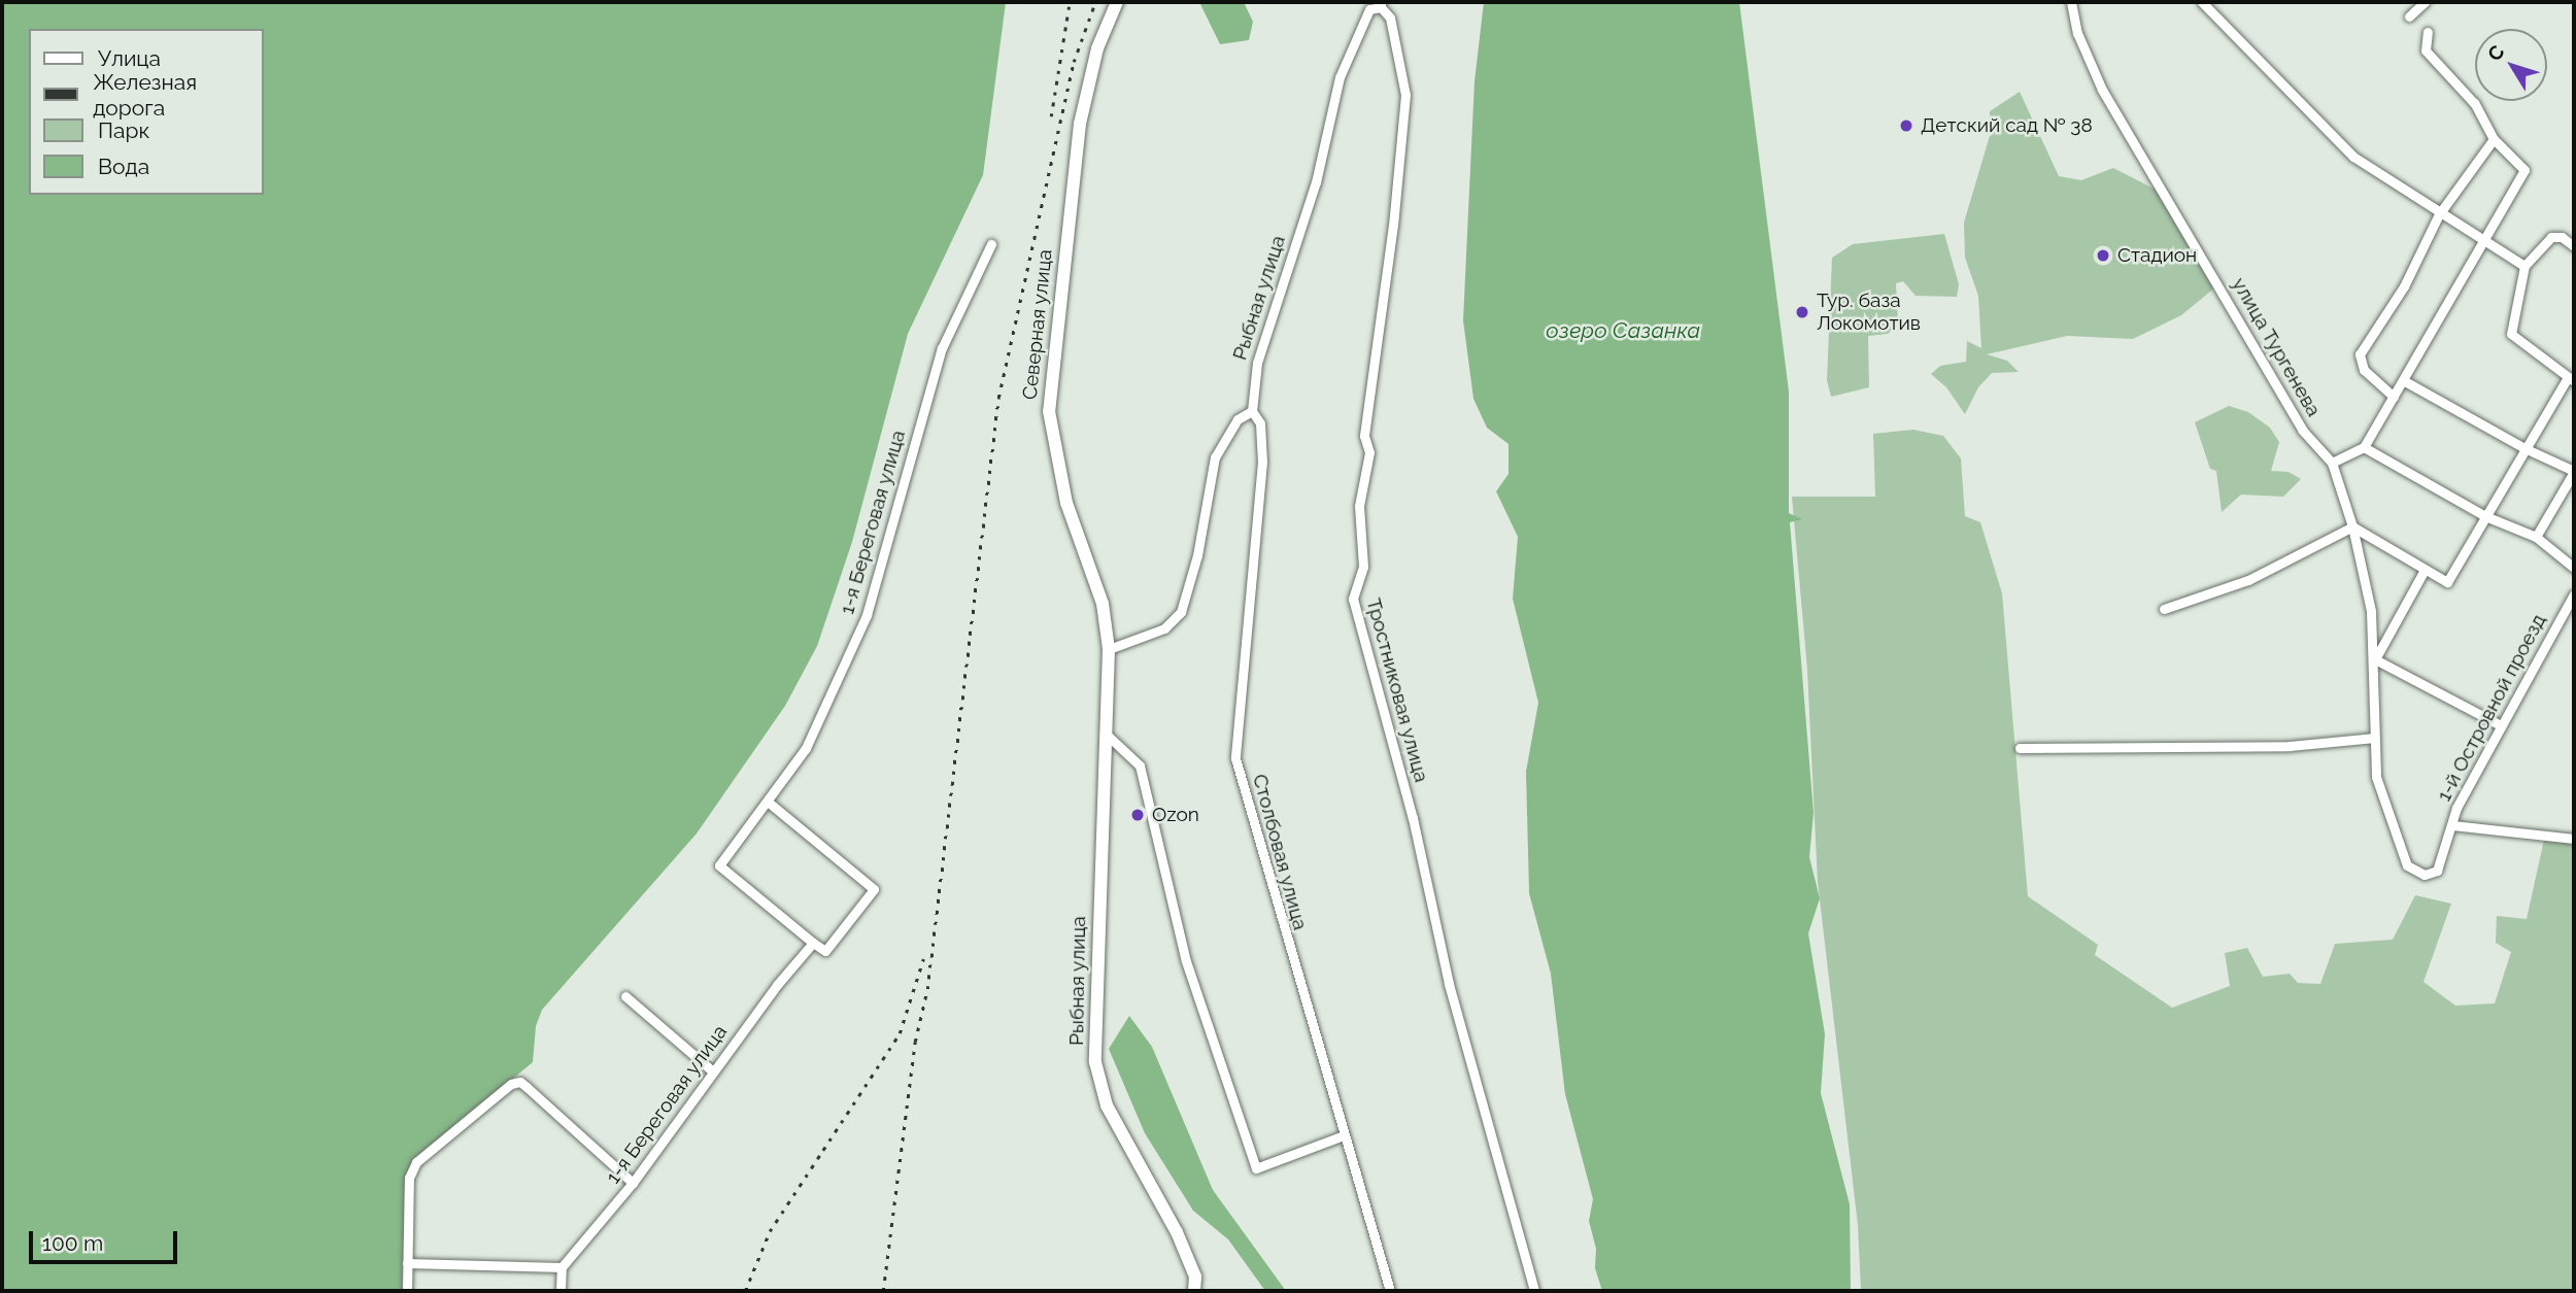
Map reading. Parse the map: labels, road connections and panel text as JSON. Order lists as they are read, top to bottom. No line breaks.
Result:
{"streets":{"street":["Рыбная улица","Северная улица","улица Тургенева","1-я Береговая улица","Тростниковая улица","1-й Островной проезд","Столбовая улица"]},"crossings":[["Рыбная улица","Северная улица"],["Рыбная улица","Тростниковая улица"],["Рыбная улица","Столбовая улица"]],"water":["озеро Сазанка"],"places":["Детский сад № 38","Стадион","Тур. база Локомотив","Ozon"],"legend":["Улица","Железная дорога","Парк","Вода"],"scale_bar":"100 m","north":"top left"}
